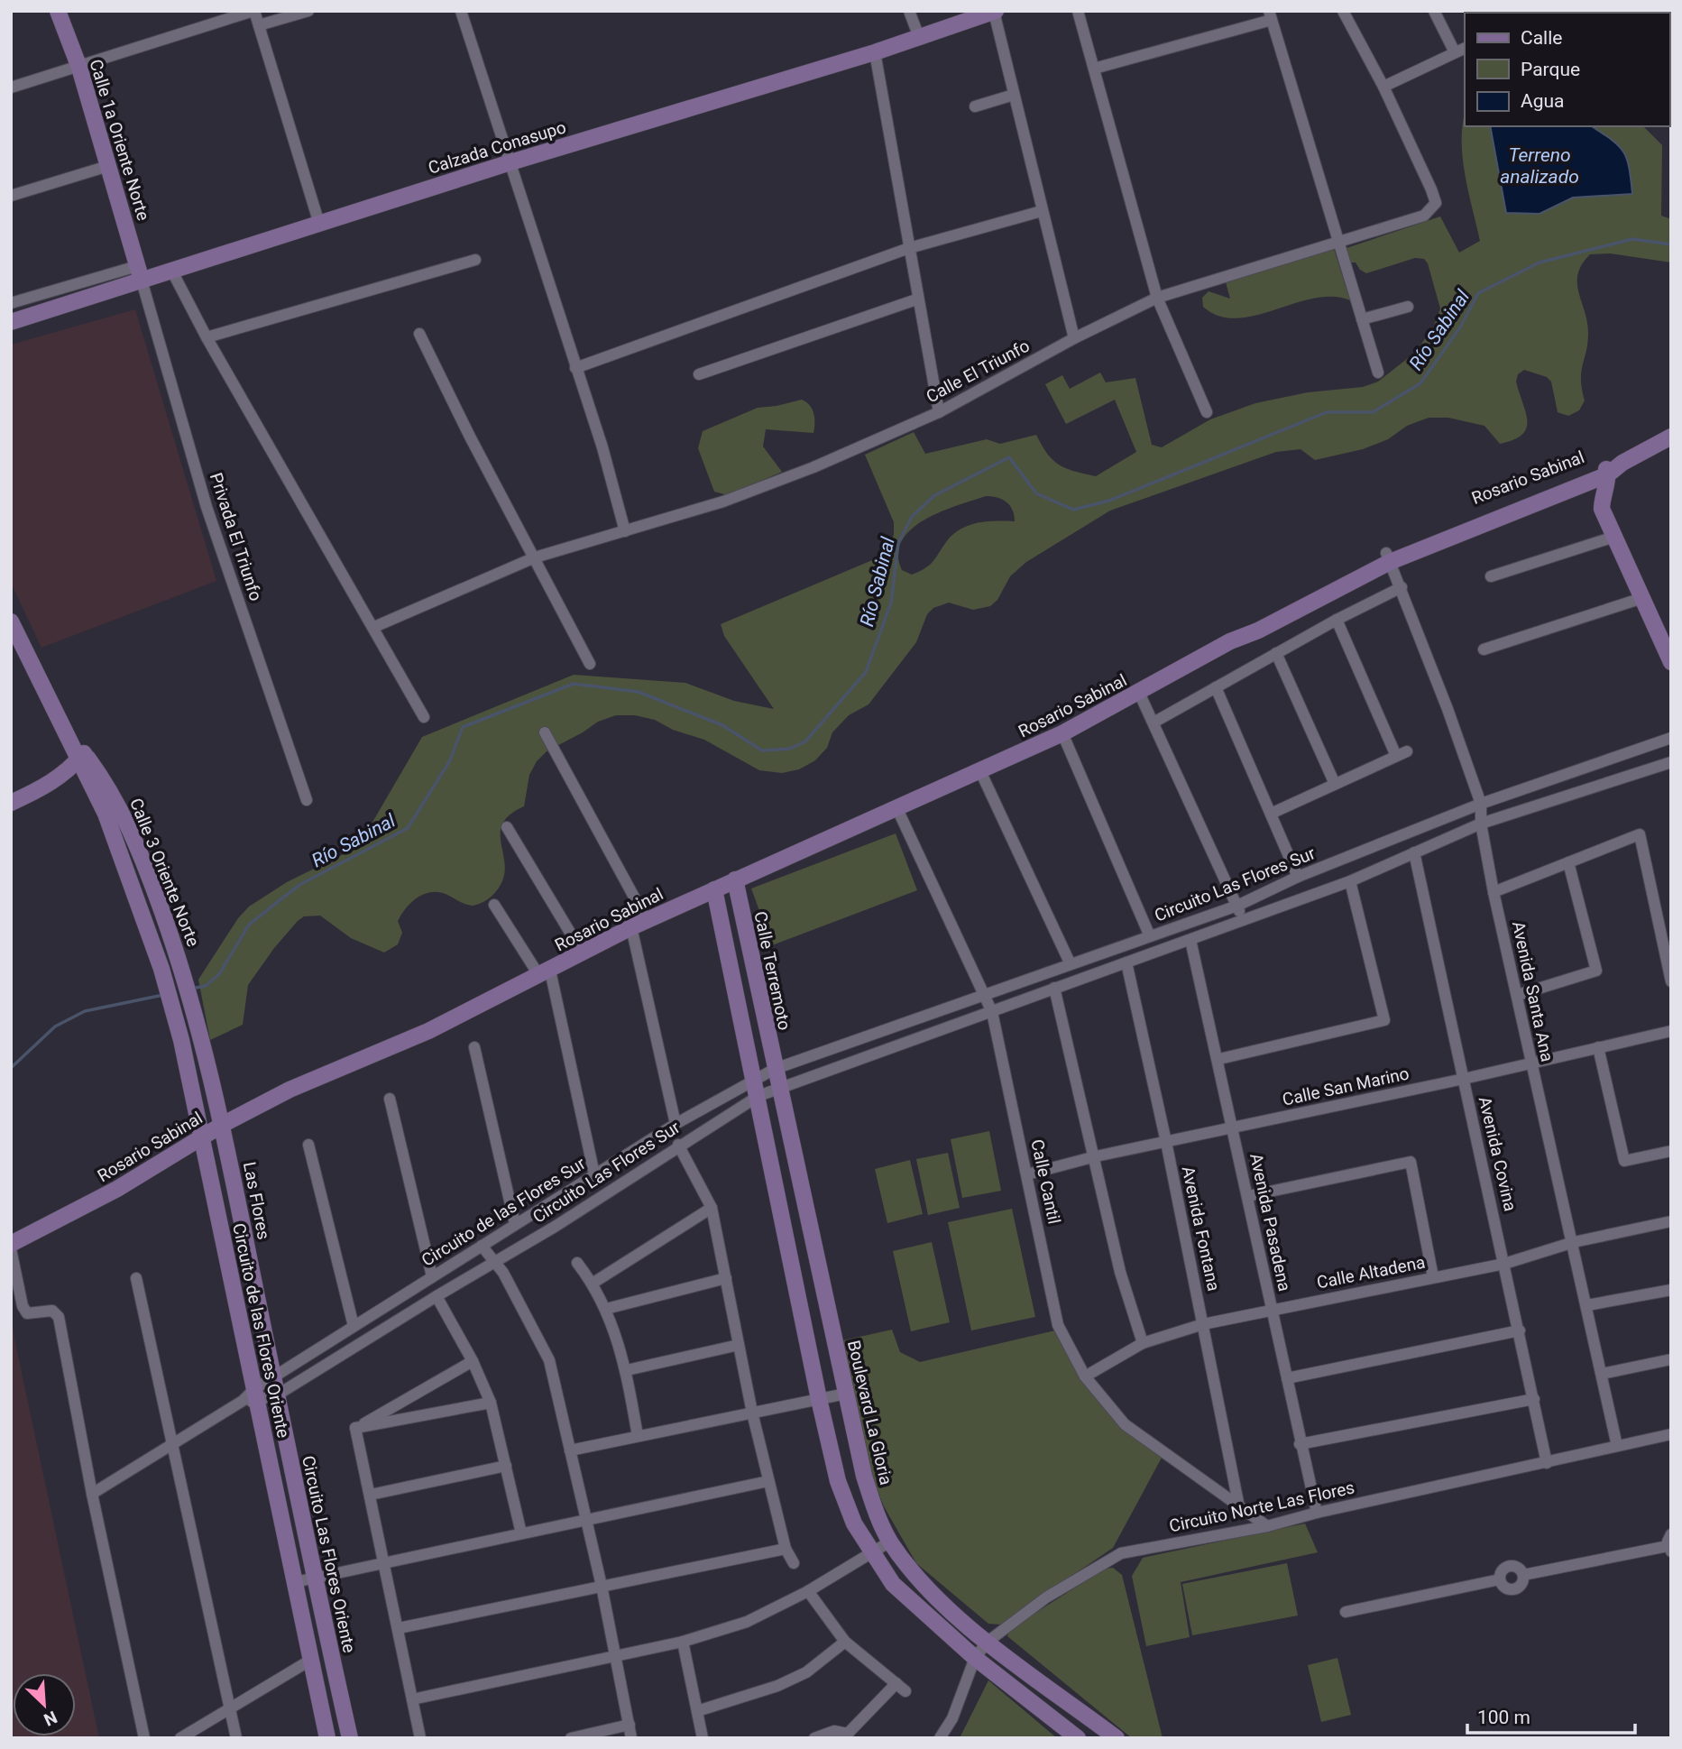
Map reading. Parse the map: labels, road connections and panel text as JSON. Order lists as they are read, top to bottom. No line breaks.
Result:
{"streets":{"street":["Calle 1a Oriente Norte","Calzada Conasupo","Calle El Triunfo","Rosario Sabinal","Privada El Triunfo","Calle 3 Oriente Norte","Circuito Las Flores Sur","Calle Terremoto","Avenida Santa Ana","Calle San Marino","Avenida Covina","Calle Cantil","Las Flores","Circuito de las Flores Sur","Avenida Pasadena","Avenida Fontana","Calle Altadena","Circuito de las Flores Oriente","Boulevard La Gloria","Circuito Norte Las Flores","Circuito Las Flores Oriente"]},"crossings":[["Calle 1a Oriente Norte","Calzada Conasupo"],["Calle 1a Oriente Norte","Privada El Triunfo"],["Calzada Conasupo","Privada El Triunfo"],["Rosario Sabinal","Calle Terremoto"],["Rosario Sabinal","Avenida Santa Ana"],["Rosario Sabinal","Calle Cantil"],["Rosario Sabinal","Las Flores"],["Rosario Sabinal","Circuito de las Flores Oriente"],["Calle 3 Oriente Norte","Las Flores"],["Calle 3 Oriente Norte","Circuito de las Flores Oriente"],["Circuito Las Flores Sur","Calle Terremoto"],["Circuito Las Flores Sur","Avenida Santa Ana"],["Circuito Las Flores Sur","Calle Cantil"],["Circuito Las Flores Sur","Circuito de las Flores Sur"],["Circuito Las Flores Sur","Avenida Pasadena"],["Circuito Las Flores Sur","Avenida Fontana"],["Circuito Las Flores Sur","Circuito de las Flores Oriente"],["Circuito Las Flores Sur","Boulevard La Gloria"],["Circuito Las Flores Sur","Circuito Las Flores Oriente"],["Calle Terremoto","Circuito de las Flores Sur"],["Calle Terremoto","Boulevard La Gloria"],["Avenida Santa Ana","Calle San Marino"],["Avenida Santa Ana","Calle Altadena"],["Avenida Santa Ana","Circuito Norte Las Flores"],["Calle San Marino","Avenida Covina"],["Calle San Marino","Calle Cantil"],["Calle San Marino","Avenida Pasadena"],["Calle San Marino","Avenida Fontana"],["Avenida Covina","Calle Altadena"],["Avenida Covina","Circuito Norte Las Flores"],["Calle Cantil","Avenida Fontana"],["Calle Cantil","Calle Altadena"],["Calle Cantil","Circuito Norte Las Flores"],["Las Flores","Circuito de las Flores Sur"],["Las Flores","Circuito Las Flores Oriente"],["Circuito de las Flores Sur","Circuito de las Flores Oriente"],["Circuito de las Flores Sur","Boulevard La Gloria"],["Circuito de las Flores Sur","Circuito Las Flores Oriente"],["Avenida Pasadena","Calle Altadena"],["Avenida Pasadena","Circuito Norte Las Flores"],["Avenida Fontana","Calle Altadena"],["Boulevard La Gloria","Circuito Norte Las Flores"]],"water":["Terreno analizado","Río Sabinal"],"legend":["Calle","Parque","Agua"],"scale_bar":"100 m","north":"bottom right"}
